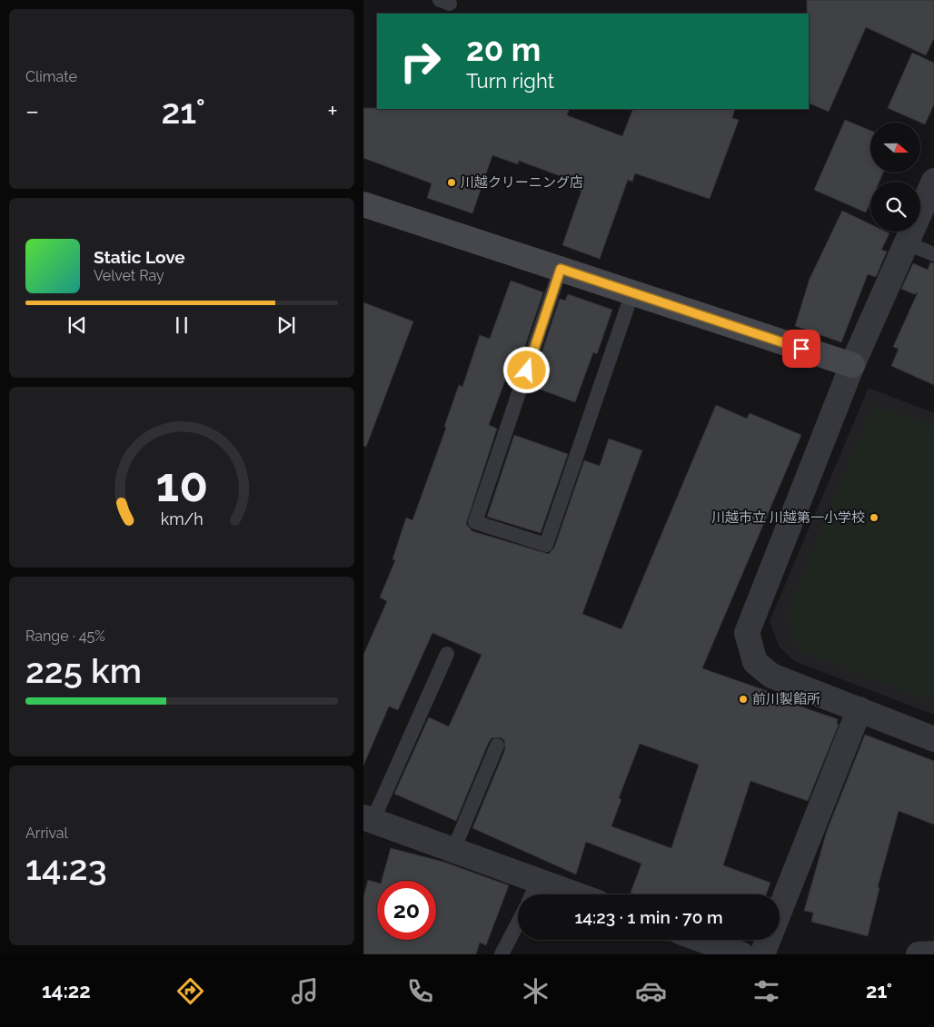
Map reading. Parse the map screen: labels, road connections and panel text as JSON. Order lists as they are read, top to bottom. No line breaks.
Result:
{"places":["川越クリーニング店","川越市立 川越第一小学校","前川製餡所"],"north":"right","page":{"tile":["Climate",["Range · 45%","225 km"],["Arrival","14:23"]],"turn":["20 m","Turn right"],"heat":["−","21°","+"],"song":["Static Love","Velvet Ray"],"limit":"20","trip":"14:23 · 1 min · 70 m","tabs":["14:22","21°"],"gauge":["10","km/h"]}}
